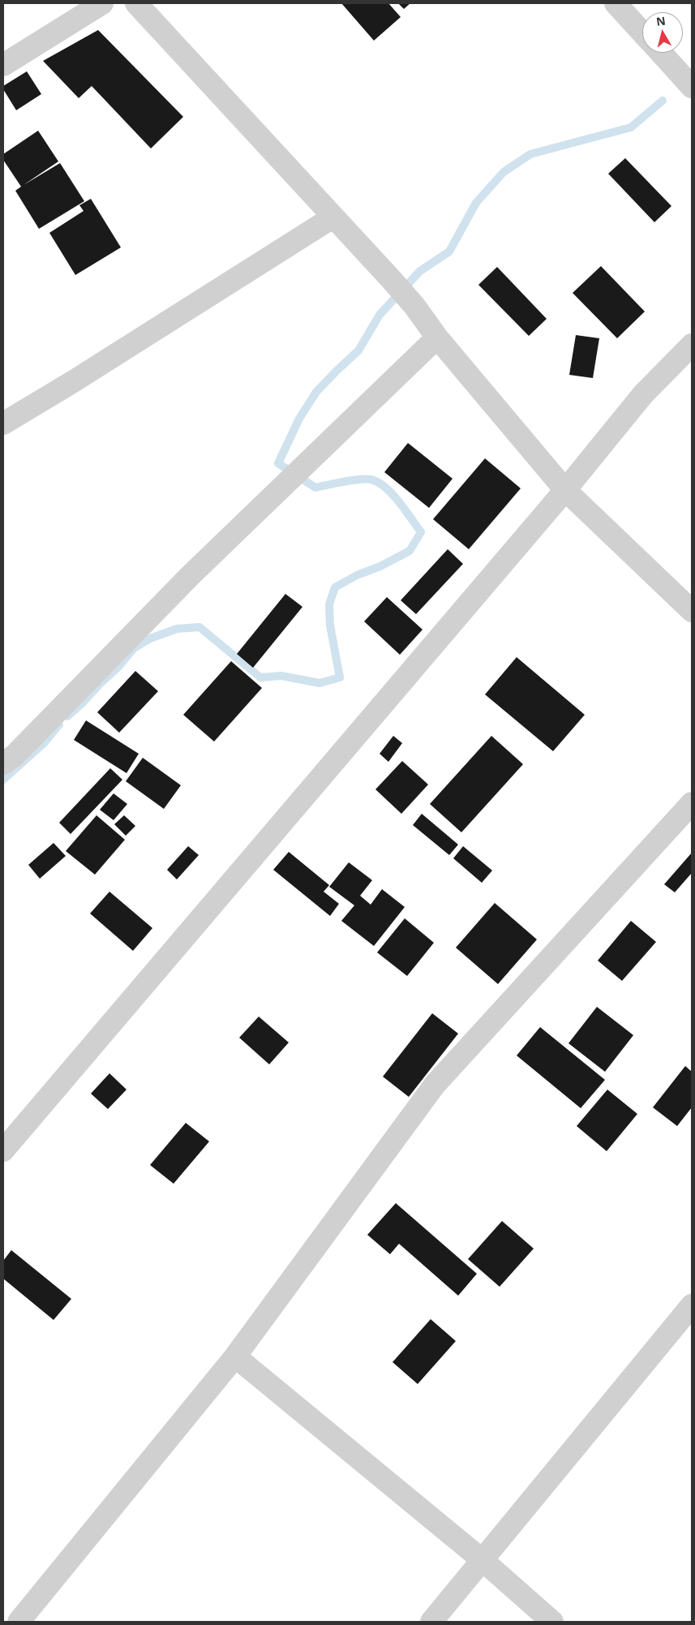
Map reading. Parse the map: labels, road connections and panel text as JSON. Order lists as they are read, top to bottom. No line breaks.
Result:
{"north":"top"}
